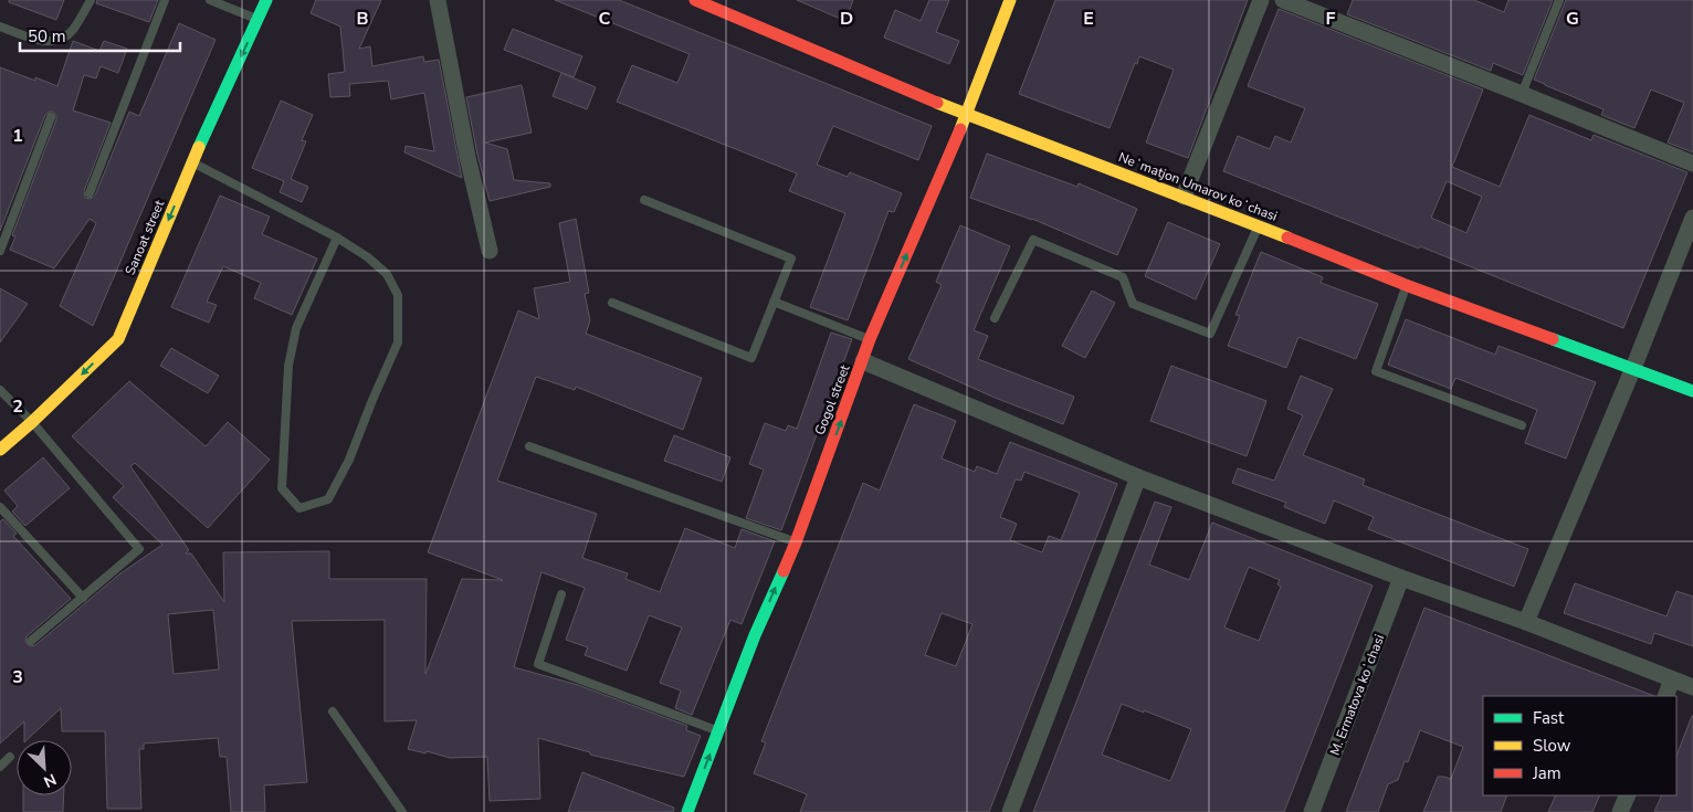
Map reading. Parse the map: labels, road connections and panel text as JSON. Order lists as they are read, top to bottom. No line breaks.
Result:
{"streets":{"main road":["Neʻmatjon Umarov koʻchasi","Sanoat street","Gogol street"],"street":["M. Ermatova koʻchasi"]},"crossings":[["Neʻmatjon Umarov koʻchasi","Gogol street"]],"one_way":["Sanoat street","Gogol street"],"legend":["Fast","Slow","Jam"],"scale_bar":"50 m","north":"bottom right","grid":{"columns":["B","C","D","E","F","G"],"rows":["1","2","3"]}}
